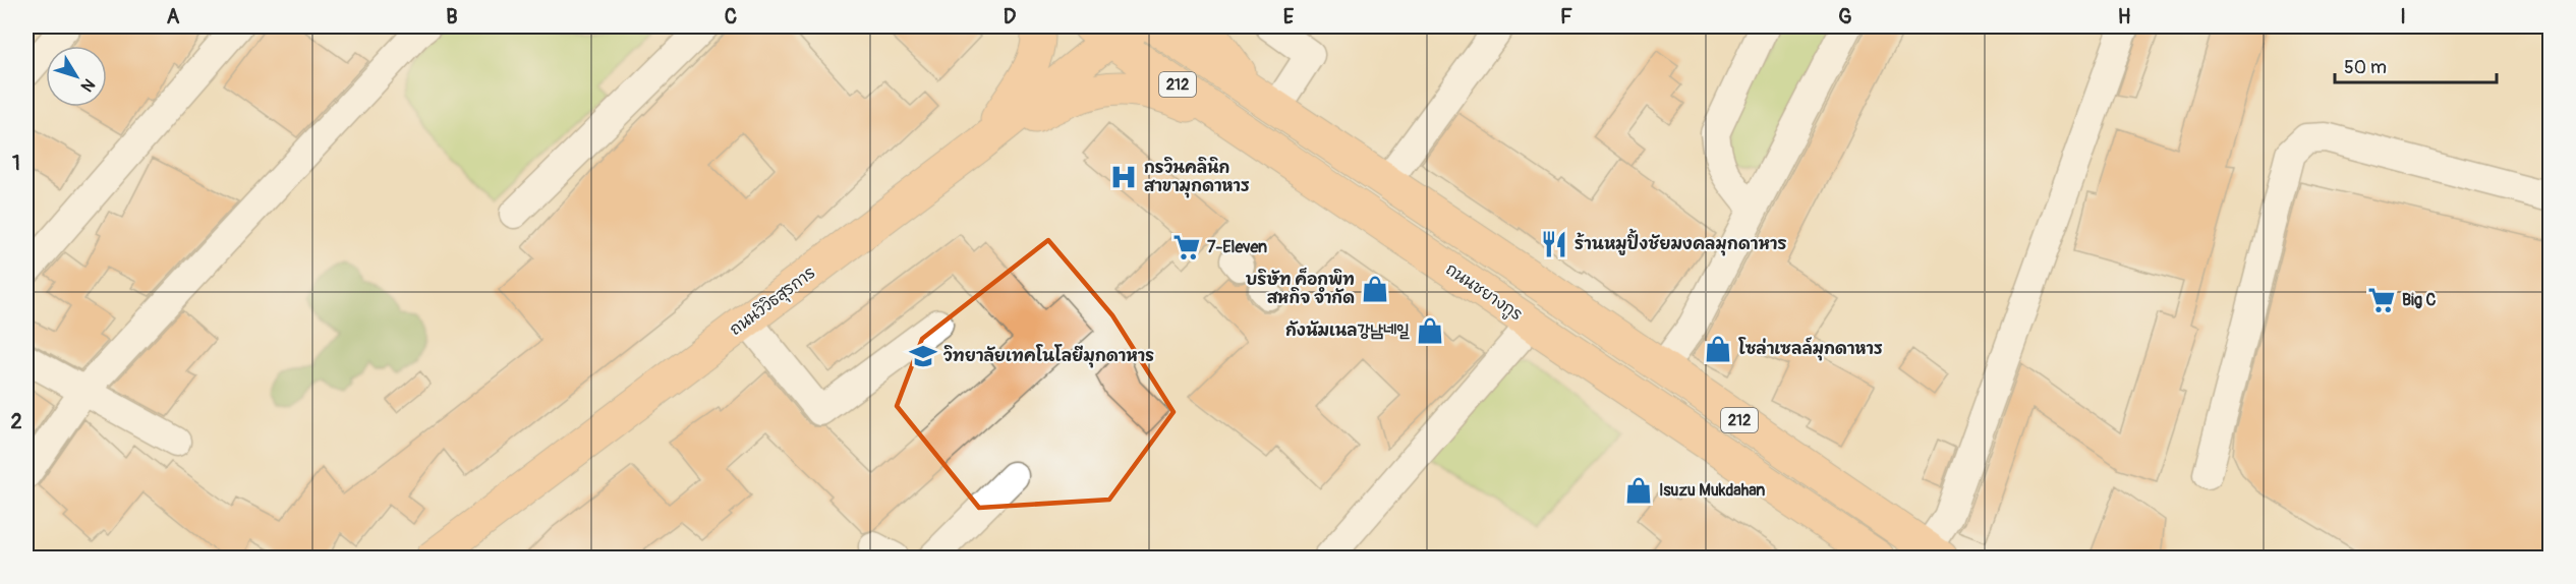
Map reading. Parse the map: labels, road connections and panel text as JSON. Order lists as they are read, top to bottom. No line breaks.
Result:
{"streets":{"main road":["212","ถนนชยางกูร","ถนนวิวิธสุรการ"]},"crossings":[["ถนนชยางกูร","ถนนวิวิธสุรการ"]],"places":{"hospital":["กรวินคลินิก สาขามุกดาหาร"],"restaurant":["ร้านหมูปิ้งชัยมงคลมุกดาหาร"],"supermarket":["7-Eleven","Big C"],"shop":["บริษัท ค็อกพิท สหกิจ จำกัด","กังนัมเนล강남네일","โซล่าเซลล์มุกดาหาร","Isuzu Mukdahan"],"school or university":["วิทยาลัยเทคโนโลยีมุกดาหาร"]},"scale_bar":"50 m","north":"bottom right","grid":{"columns":["A","B","C","D","E","F","G","H","I"],"rows":["1","2"]}}
